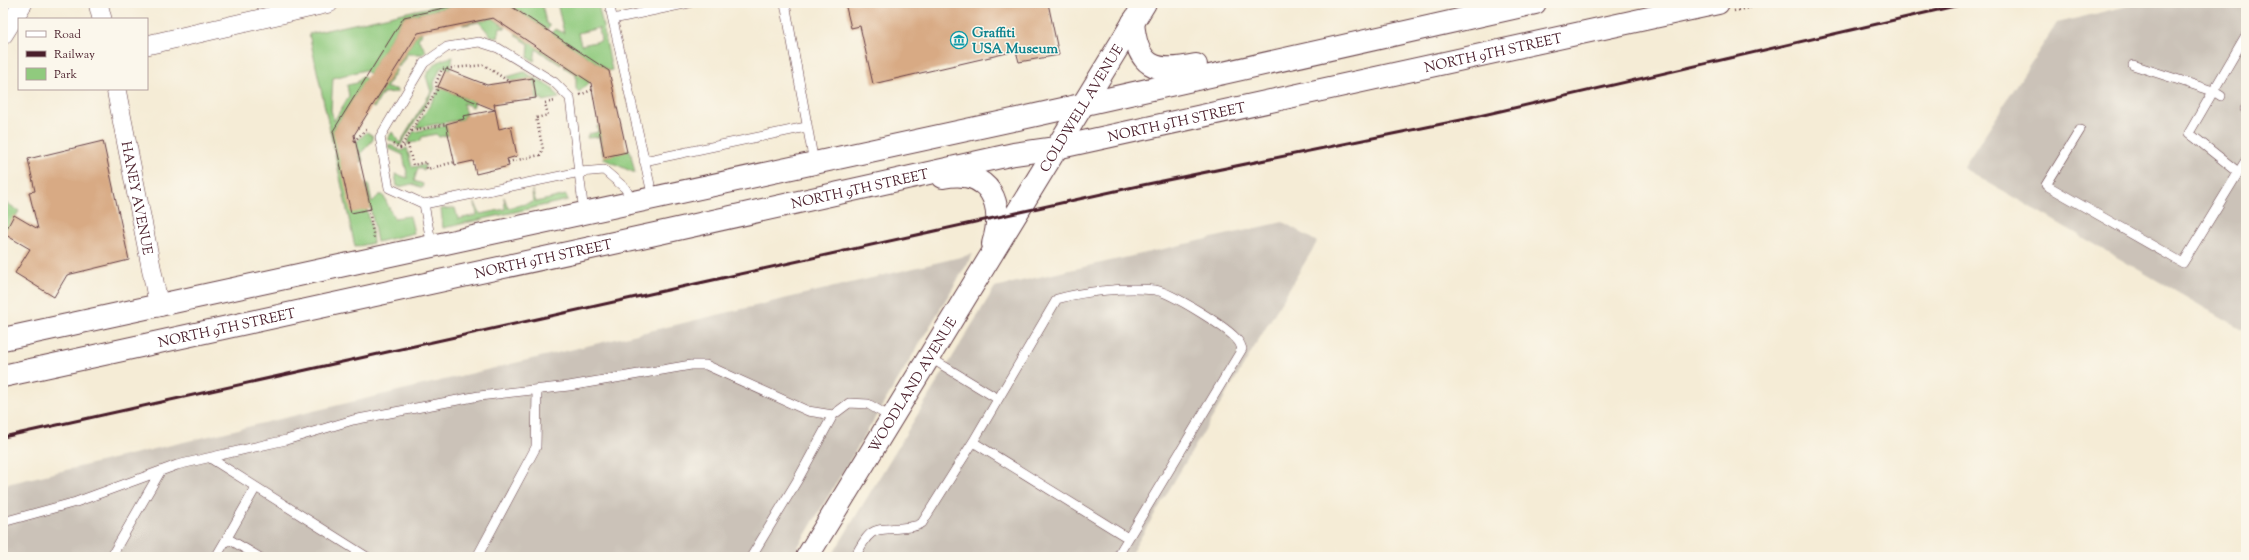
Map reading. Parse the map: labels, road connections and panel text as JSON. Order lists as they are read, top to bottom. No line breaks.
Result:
{"streets":{"street":["NORTH 9TH STREET","COLDWELL AVENUE","HANEY AVENUE","WOODLAND AVENUE"]},"crossings":[["NORTH 9TH STREET","COLDWELL AVENUE"],["COLDWELL AVENUE","WOODLAND AVENUE"]],"places":{"museum":["Graffiti USA Museum"]},"legend":["Road","Railway","Park"]}
